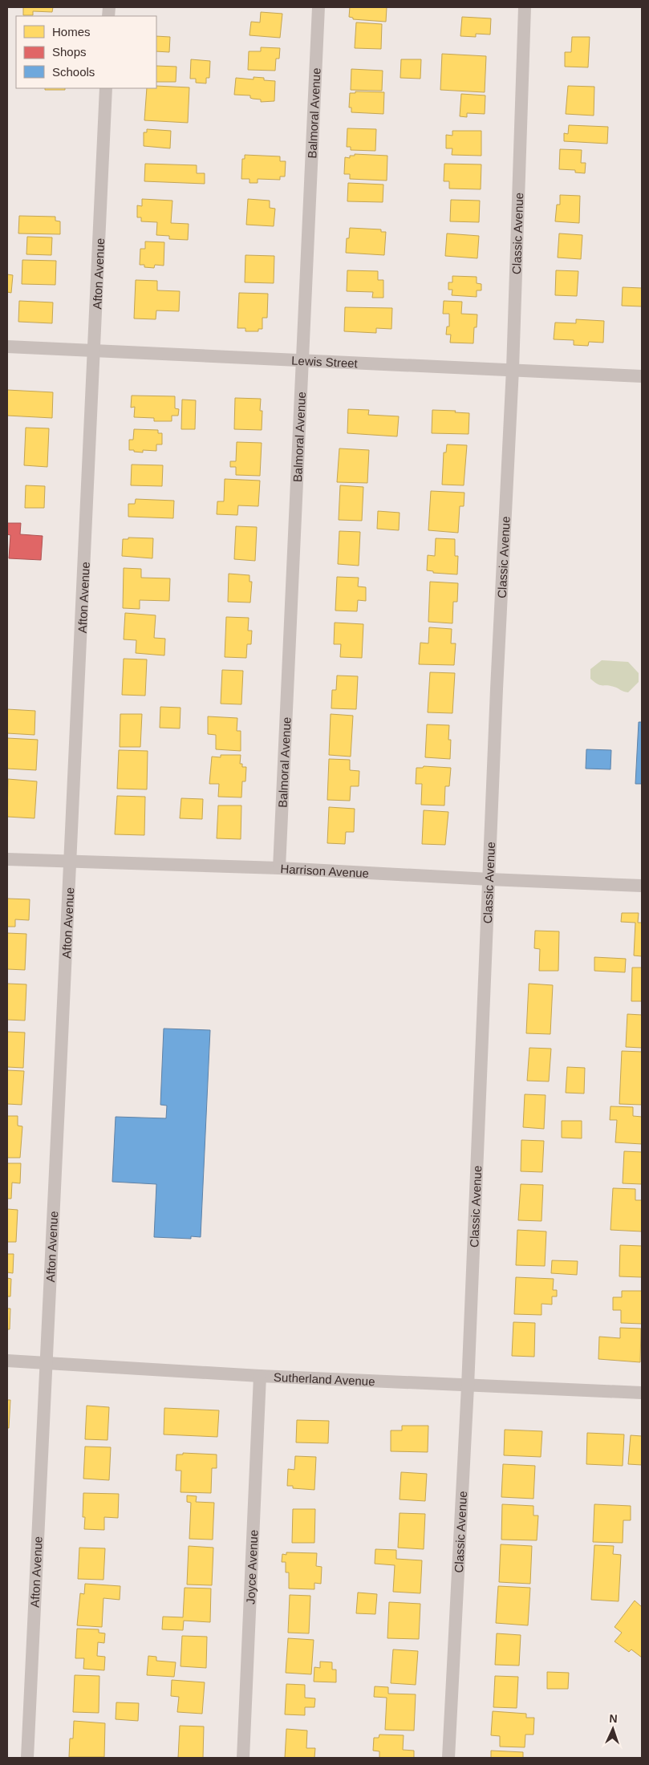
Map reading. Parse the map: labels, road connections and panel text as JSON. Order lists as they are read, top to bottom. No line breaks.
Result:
{"streets":{"street":["Balmoral Avenue","Classic Avenue","Afton Avenue","Lewis Street","Harrison Avenue","Sutherland Avenue","Joyce Avenue"]},"crossings":[["Balmoral Avenue","Lewis Street"],["Balmoral Avenue","Harrison Avenue"],["Classic Avenue","Lewis Street"],["Classic Avenue","Harrison Avenue"],["Classic Avenue","Sutherland Avenue"],["Afton Avenue","Lewis Street"],["Afton Avenue","Harrison Avenue"],["Afton Avenue","Sutherland Avenue"],["Sutherland Avenue","Joyce Avenue"]],"legend":["Homes","Shops","Schools"],"north":"top"}
